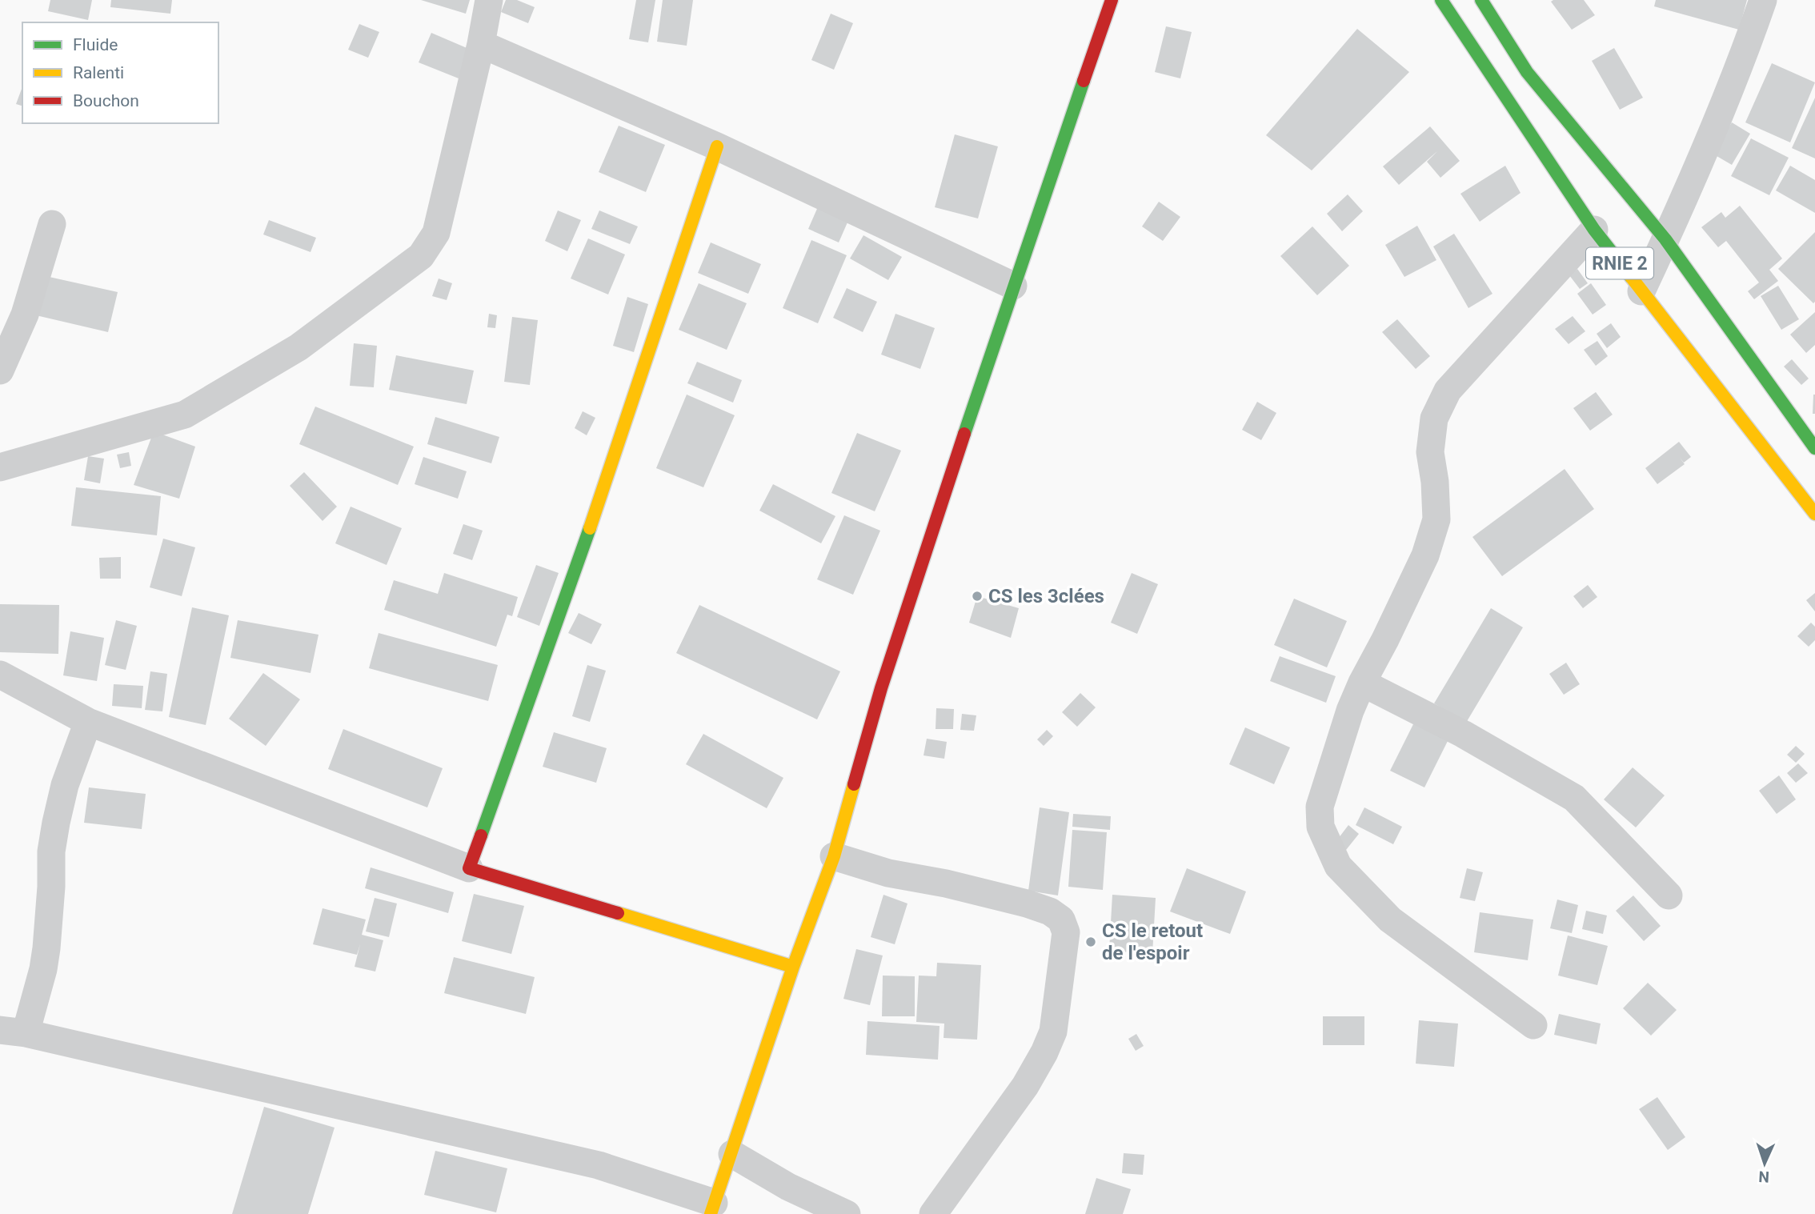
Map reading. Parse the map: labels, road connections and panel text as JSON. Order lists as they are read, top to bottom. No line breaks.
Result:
{"streets":{"main road":["RNIE 2"]},"places":["CS les 3clées","CS le retout de l'espoir"],"legend":["Fluide","Ralenti","Bouchon"],"north":"bottom"}
